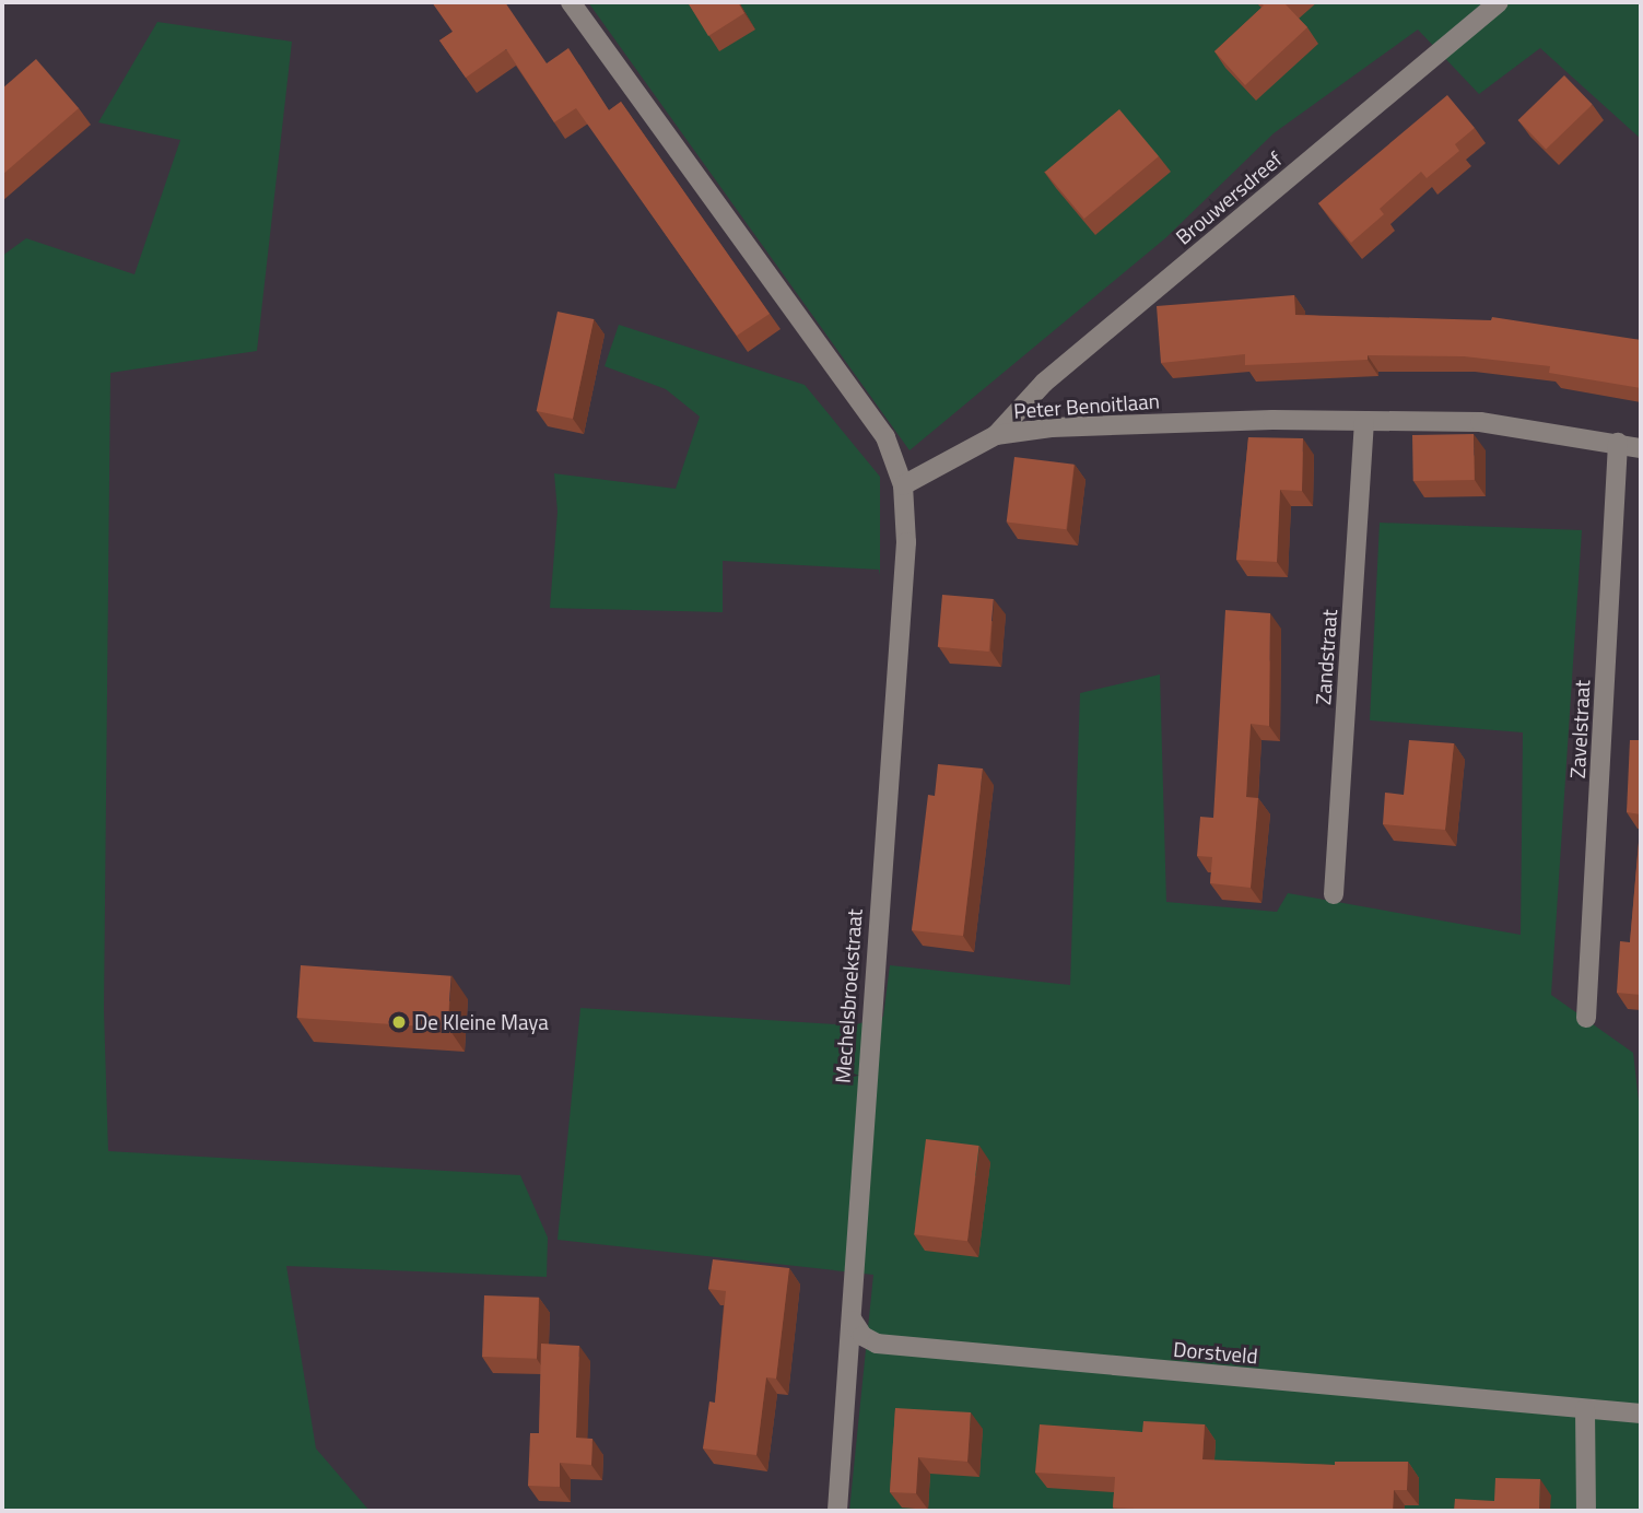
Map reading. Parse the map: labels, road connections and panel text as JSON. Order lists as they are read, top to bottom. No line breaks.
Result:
{"streets":{"street":["Brouwersdreef","Peter Benoitlaan","Zandstraat","Zavelstraat","Mechelsbroekstraat","Dorstveld"]},"crossings":[["Brouwersdreef","Peter Benoitlaan"],["Peter Benoitlaan","Zandstraat"],["Peter Benoitlaan","Zavelstraat"],["Peter Benoitlaan","Mechelsbroekstraat"],["Mechelsbroekstraat","Dorstveld"]],"places":["De Kleine Maya"]}
